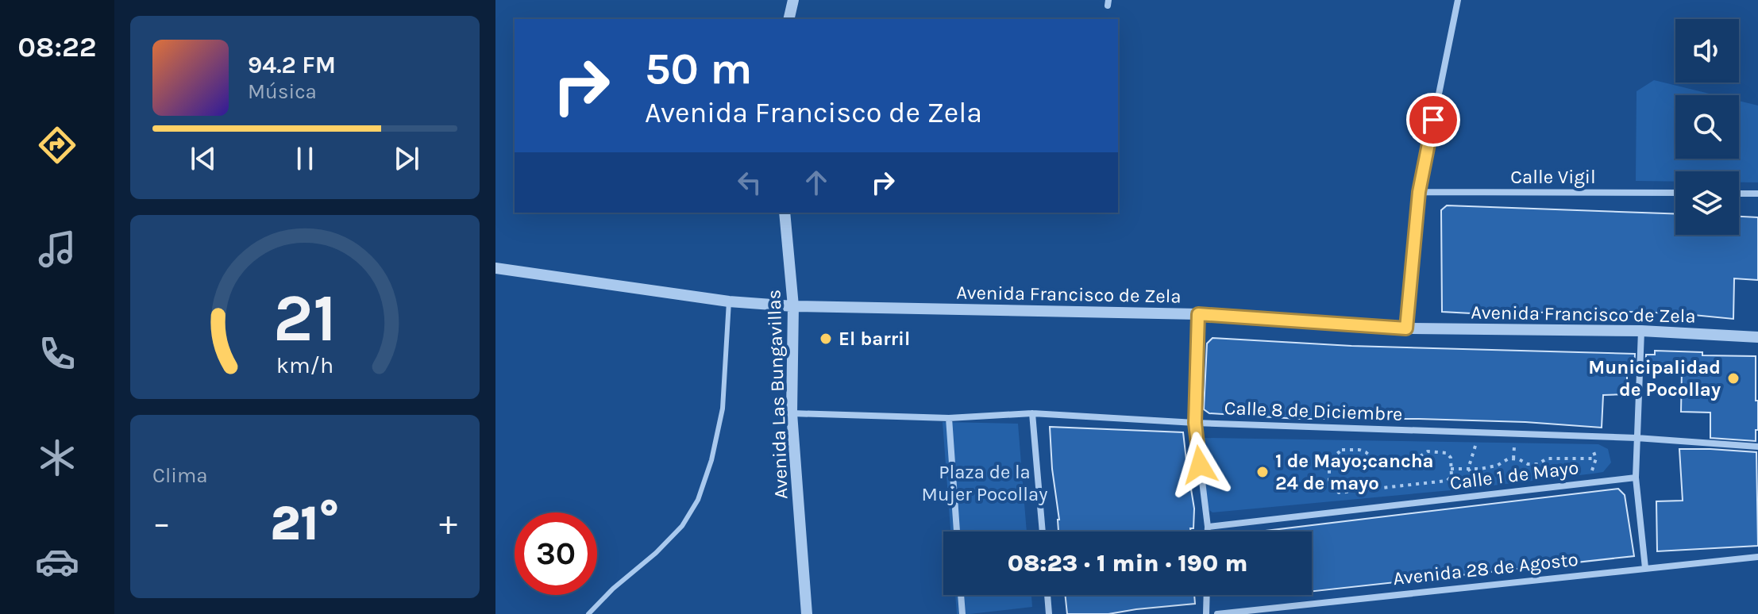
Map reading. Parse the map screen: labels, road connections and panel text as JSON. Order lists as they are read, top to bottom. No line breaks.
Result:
{"streets":{"street":["Calle Vigil","Avenida Francisco de Zela","Avenida Las Bungavillas","Calle 8 de Diciembre","Calle 1 de Mayo","Avenida 28 de Agosto"]},"crossings":[["Avenida Francisco de Zela","Avenida Las Bungavillas"],["Avenida Las Bungavillas","Calle 8 de Diciembre"]],"parks":["Plaza de la Mujer Pocollay"],"places":["El barril","Municipalidad de Pocollay","1 de Mayo;cancha 24 de mayo"],"page":{"tabs":"08:22","turn":["50 m","Avenida Francisco de Zela"],"song":["94.2 FM","Música"],"tile":"Clima","heat":["−","21°","+"],"limit":"30","trip":"08:23 · 1 min · 190 m","gauge":["21","km/h"]}}
